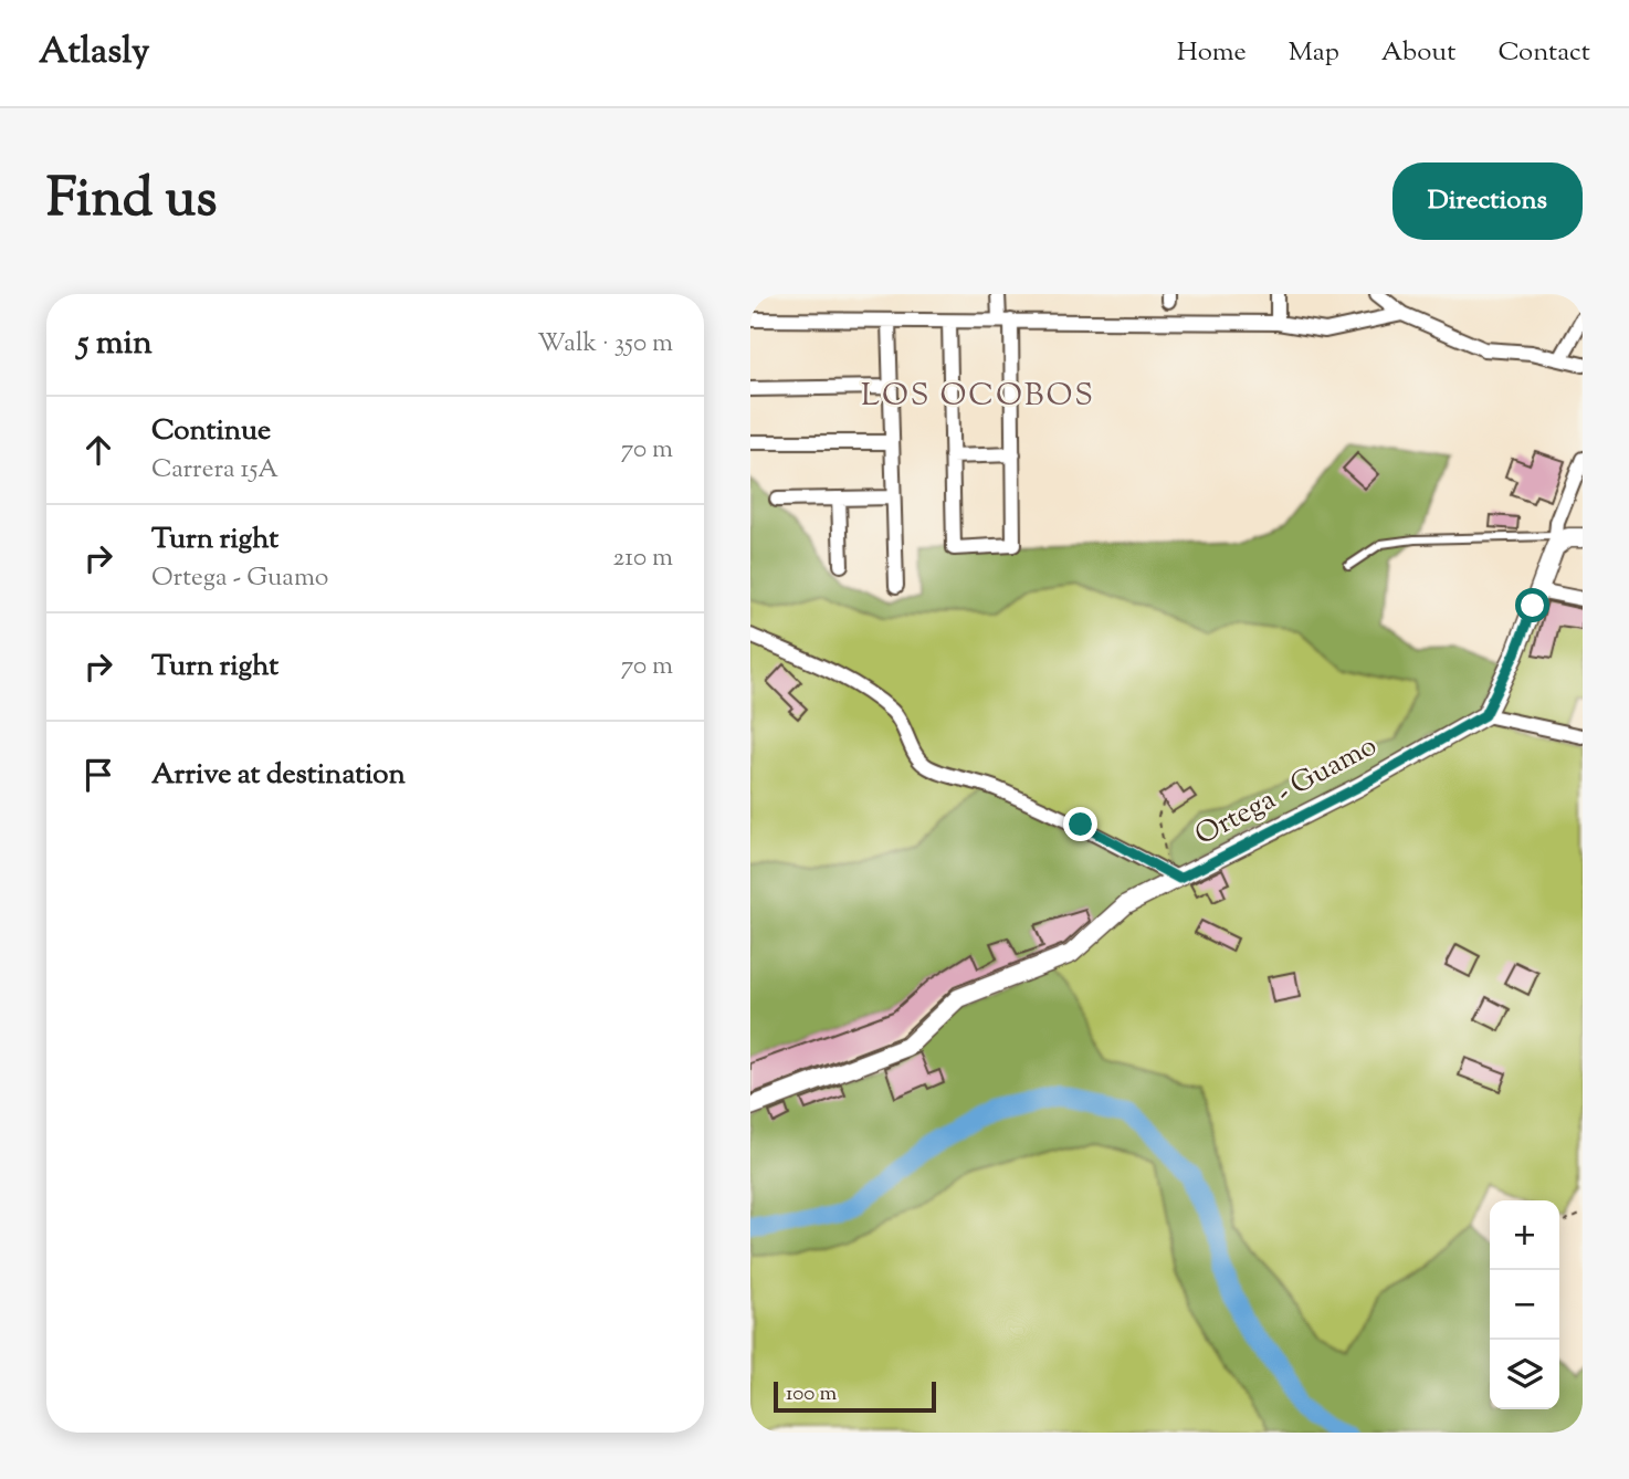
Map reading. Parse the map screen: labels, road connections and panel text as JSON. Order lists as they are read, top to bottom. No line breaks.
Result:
{"streets":{"street":["Ortega - Guamo"]},"districts":["LOS OCOBOS"],"scale_bar":"100 m","page":{"header":"Atlasly","nav":["Home","Map","About","Contact"],"title":"Find us","buttons":"Directions","heading":["5 min","Walk · 350 m"],"list":[["Continue","Carrera 15A","70 m"],["Turn right","Ortega - Guamo","210 m"],["Turn right","70 m"],"Arrive at destination"],"map_buttons":["+","−"],"scale":"100 m"}}
